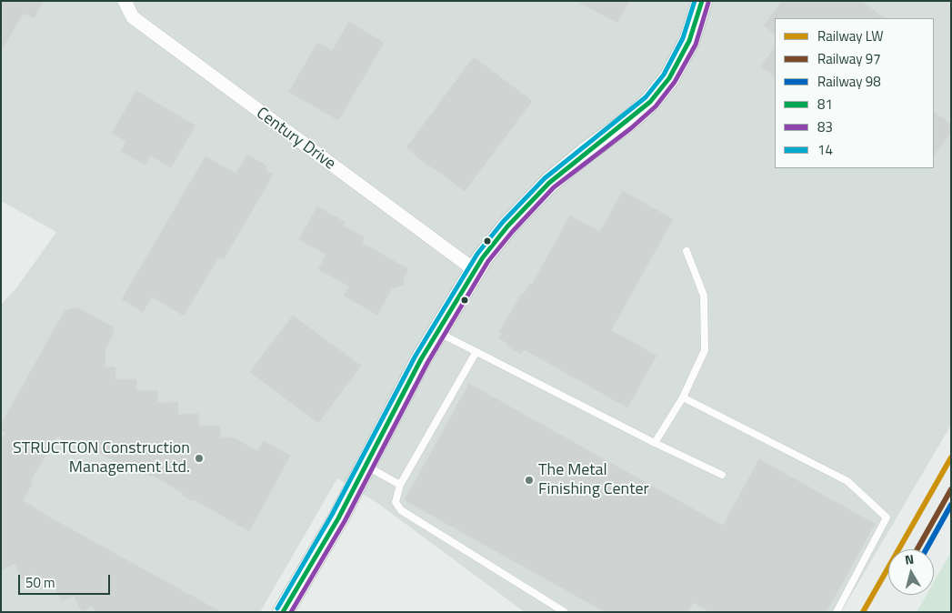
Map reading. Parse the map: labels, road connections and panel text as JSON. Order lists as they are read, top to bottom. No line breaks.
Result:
{"streets":{"street":["Century Drive"]},"places":["STRUCTCON Construction Management Ltd.","The Metal Finishing Center"],"lines":["transit line 81","transit line 14","transit line 83","rail line LW","rail line 97","rail line 98"],"legend":["Railway LW","Railway 97","Railway 98","81","83","14"],"scale_bar":"50 m","north":"top"}
